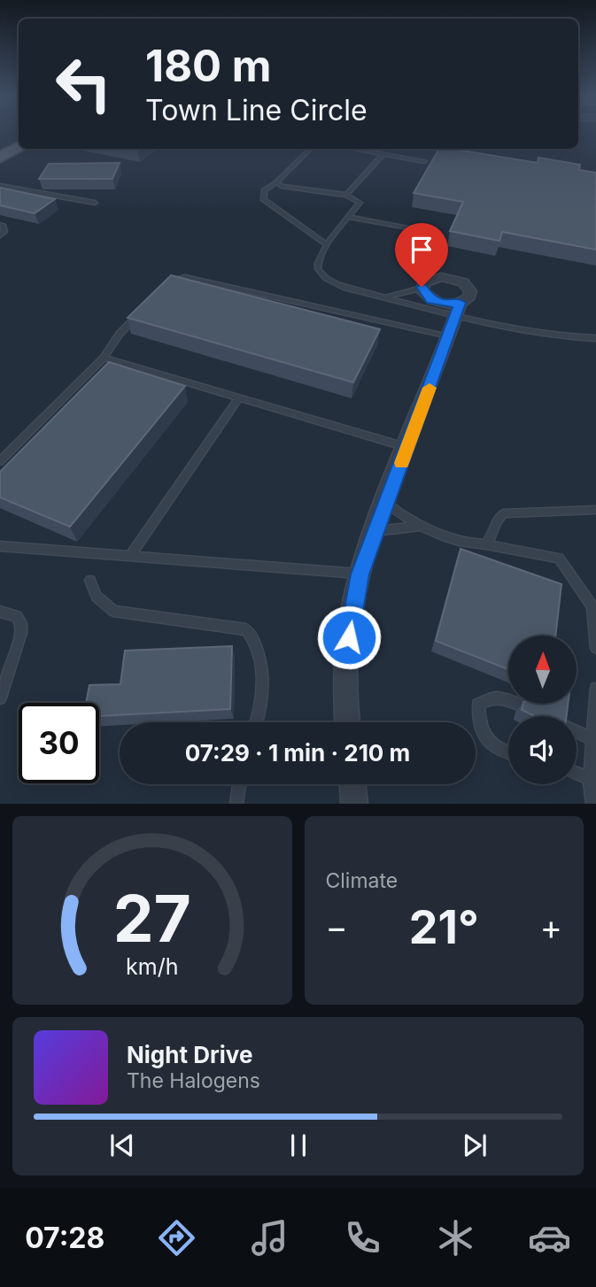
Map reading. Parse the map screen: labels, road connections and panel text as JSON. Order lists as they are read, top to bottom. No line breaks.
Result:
{"north":"top","page":{"turn":["180 m","Town Line Circle"],"limit":"30","trip":"07:29 · 1 min · 210 m","tile":"Climate","heat":["−","21°","+"],"song":["Night Drive","The Halogens"],"tabs":"07:28","gauge":["27","km/h"]}}
